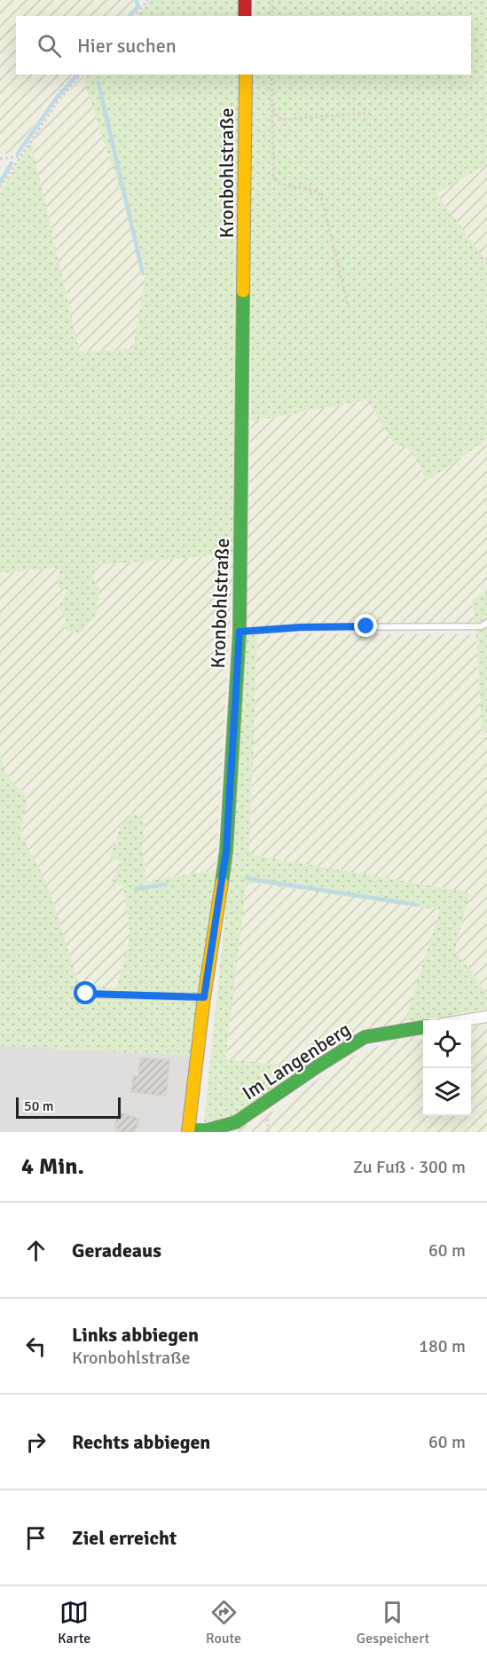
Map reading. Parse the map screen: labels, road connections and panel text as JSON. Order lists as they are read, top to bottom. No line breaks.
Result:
{"streets":{"main road":["Kronbohlstraße","Im Langenberg"]},"crossings":[["Kronbohlstraße","Im Langenberg"]],"scale_bar":"50 m","page":{"search":"Hier suchen","scale":"50 m","heading":["4 Min.","Zu Fuß · 300 m"],"list":[["Geradeaus","60 m"],["Links abbiegen","Kronbohlstraße","180 m"],["Rechts abbiegen","60 m"],"Ziel erreicht"],"nav":["Karte","Route","Gespeichert"]}}
